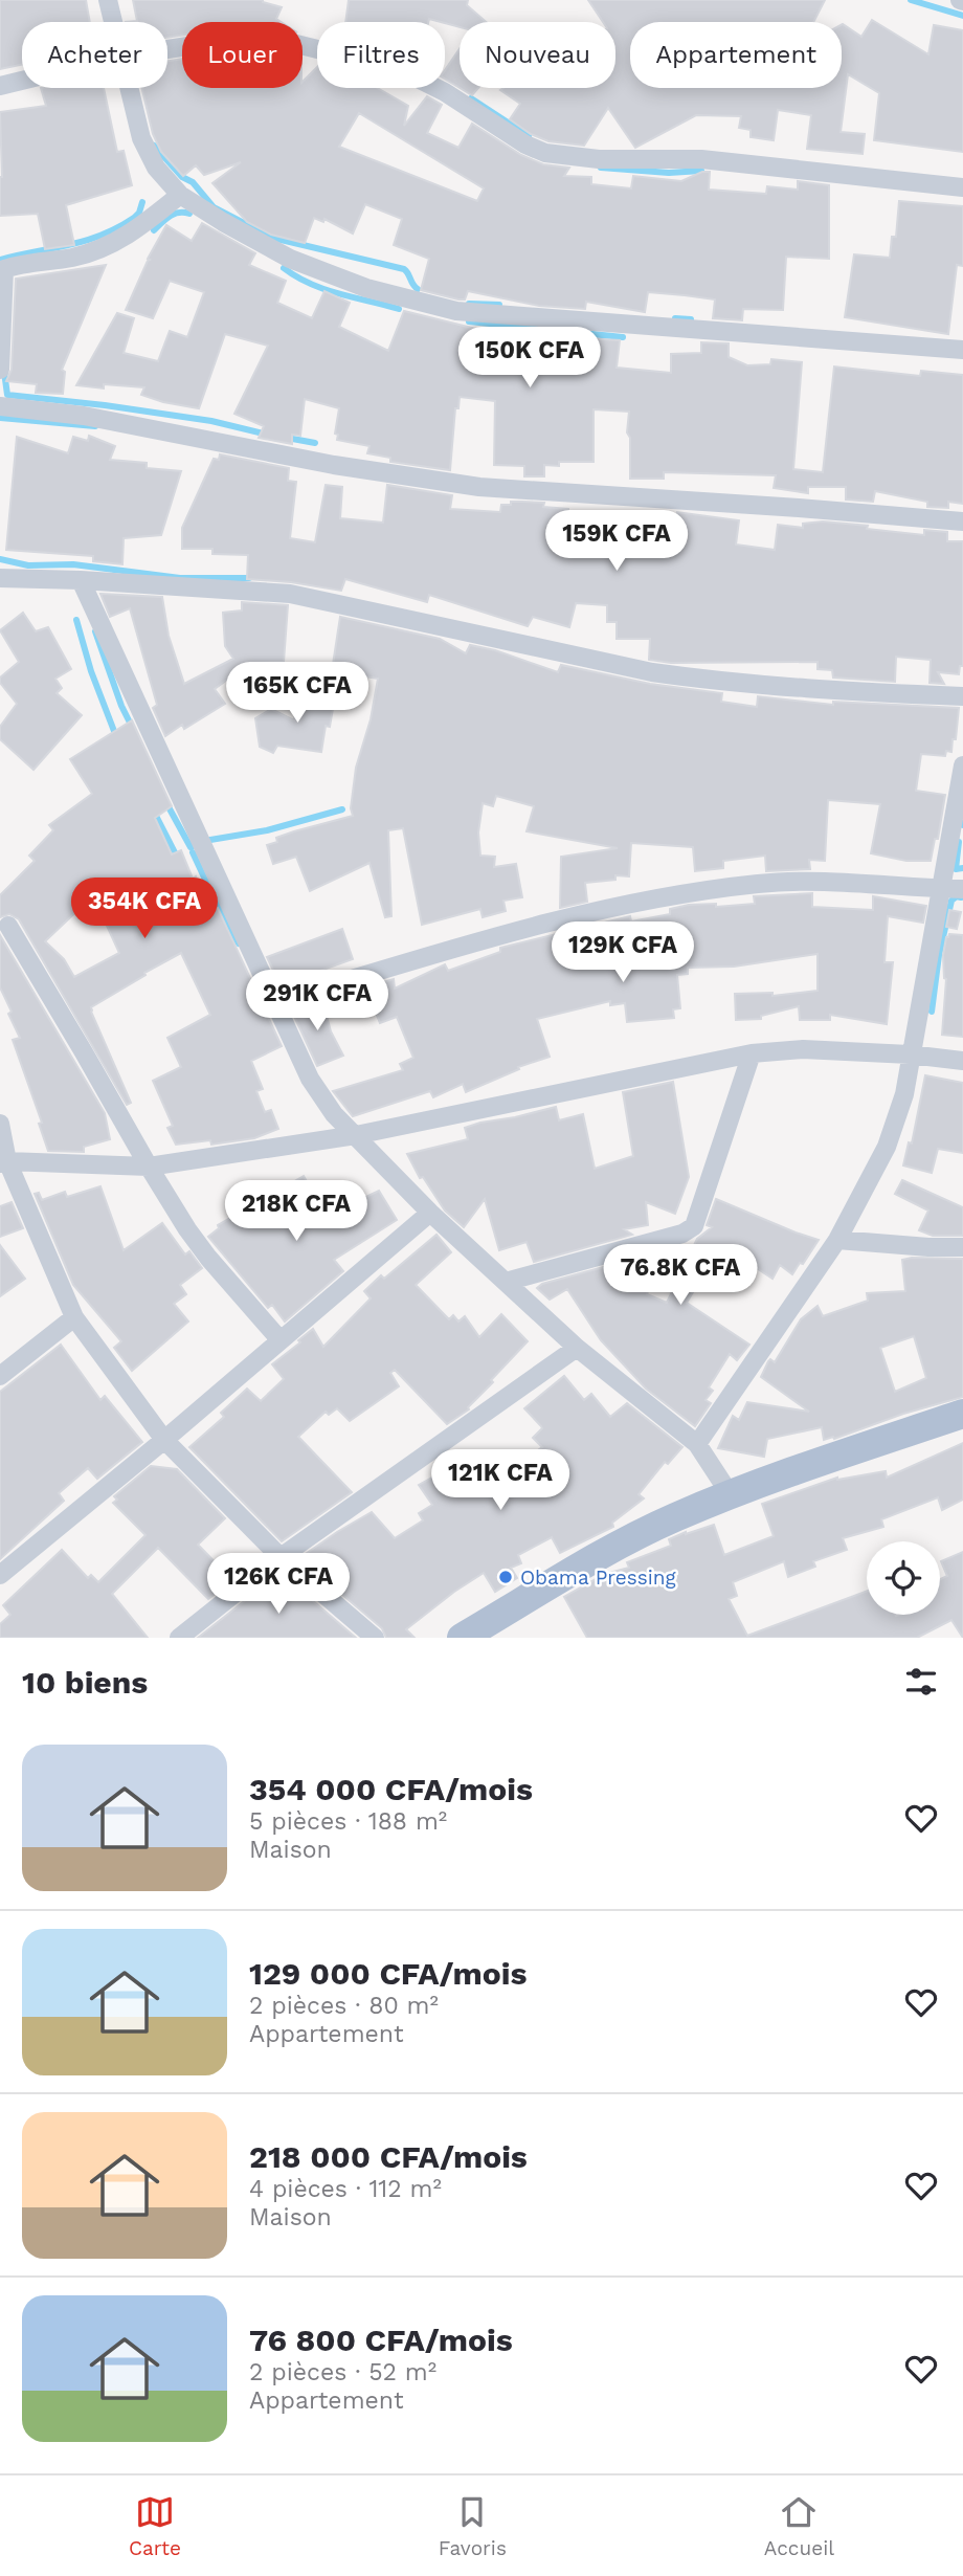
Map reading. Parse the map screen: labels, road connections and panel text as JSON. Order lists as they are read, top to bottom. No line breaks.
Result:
{"places":["Obama Pressing"],"page":{"chip":["Acheter","Louer","Filtres","Nouveau","Appartement"],"price":["150K CFA","159K CFA","165K CFA","354K CFA","129K CFA","291K CFA","218K CFA","76.8K CFA","121K CFA","126K CFA"],"heading":"10 biens","list":[{"name":"354 000 CFA/mois","note":"5 pièces · 188 m² · Maison"},{"name":"129 000 CFA/mois","note":"2 pièces · 80 m² · Appartement"},{"name":"218 000 CFA/mois","note":"4 pièces · 112 m² · Maison"},{"name":"76 800 CFA/mois","note":"2 pièces · 52 m² · Appartement"}],"tabs":["Carte","Favoris","Accueil"]}}
